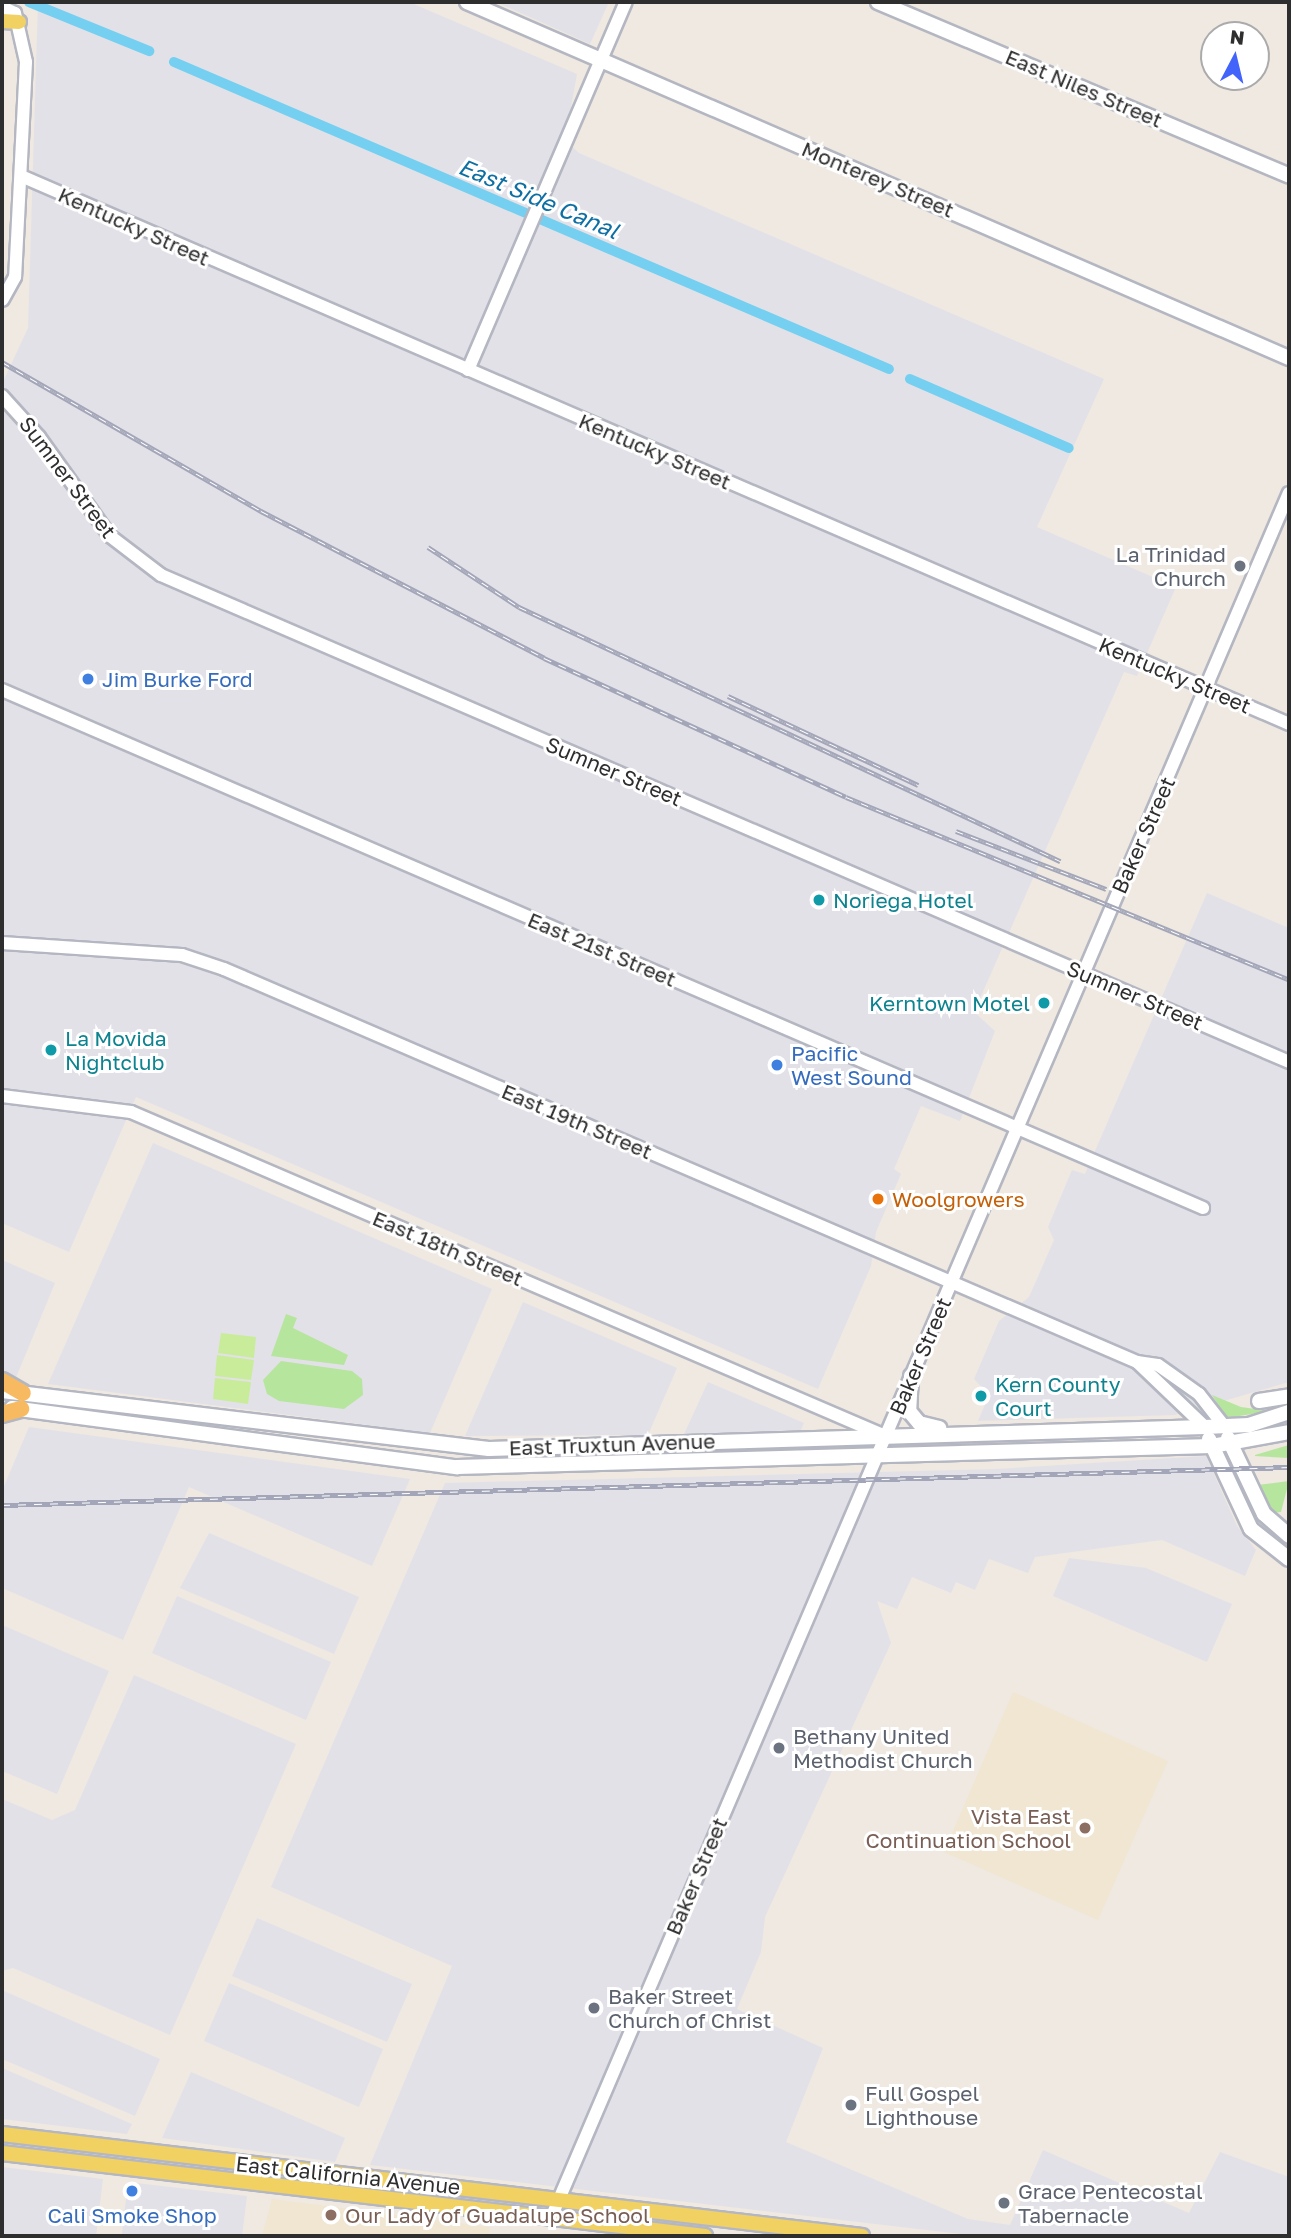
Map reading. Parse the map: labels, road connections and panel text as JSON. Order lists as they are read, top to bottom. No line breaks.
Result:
{"streets":{"main road":["East Niles Street","Monterey Street","East Truxtun Avenue","East California Avenue"],"street":["Kentucky Street","Sumner Street","Baker Street","East 21st Street","East 19th Street","East 18th Street"]},"crossings":[["Kentucky Street","Baker Street"],["Sumner Street","Baker Street"],["Baker Street","East 21st Street"],["Baker Street","East 19th Street"],["Baker Street","East 18th Street"],["Baker Street","East Truxtun Avenue"],["Baker Street","East California Avenue"],["East 19th Street","East Truxtun Avenue"],["East 18th Street","East Truxtun Avenue"]],"water":["East Side Canal"],"places":["La Trinidad Church","Jim Burke Ford","Noriega Hotel","Kerntown Motel","La Movida Nightclub","Pacific West Sound","Woolgrowers","Kern County Court","Bethany United Methodist Church","Vista East Continuation School","Baker Street Church of Christ","Full Gospel Lighthouse","Cali Smoke Shop","Grace Pentecostal Tabernacle","Our Lady of Guadalupe School"],"north":"top"}
